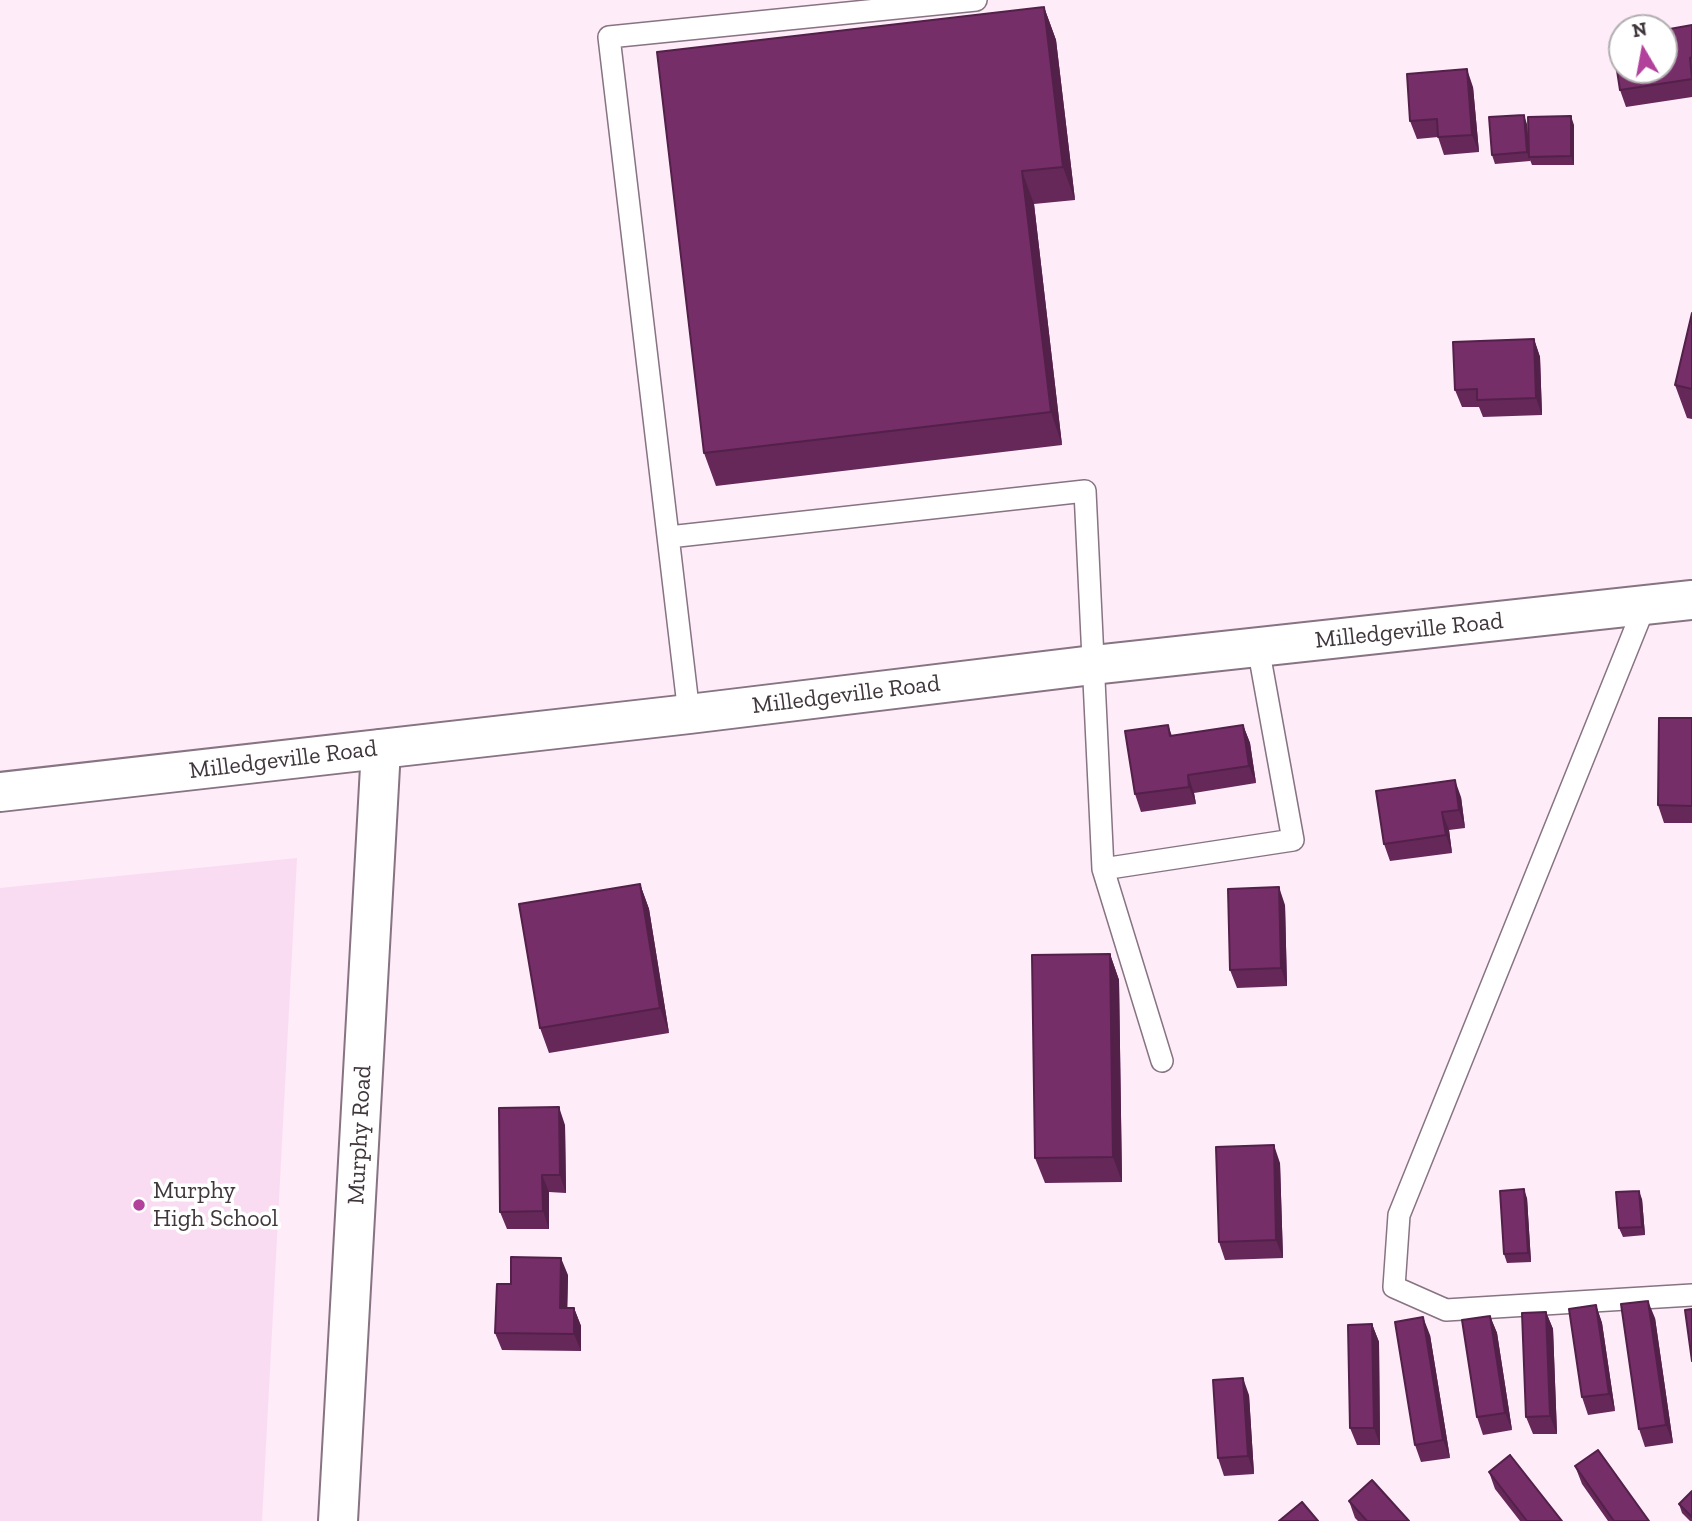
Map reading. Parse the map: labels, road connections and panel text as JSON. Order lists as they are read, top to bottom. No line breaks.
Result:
{"streets":{"street":["Milledgeville Road","Murphy Road"]},"crossings":[["Milledgeville Road","Murphy Road"]],"places":["Murphy High School"],"north":"top"}
